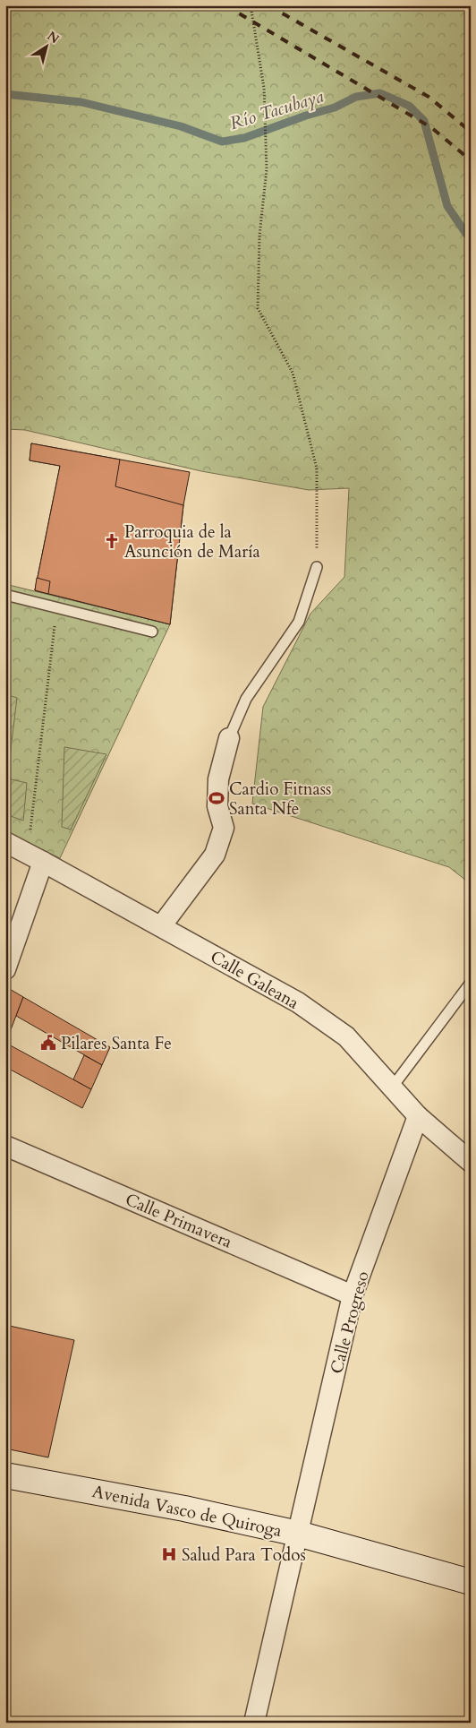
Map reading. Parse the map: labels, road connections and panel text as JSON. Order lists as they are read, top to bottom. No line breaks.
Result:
{"streets":{"main road":["Avenida Vasco de Quiroga"],"street":["Calle Galeana","Calle Primavera","Calle Progreso"]},"crossings":[["Calle Galeana","Calle Progreso"],["Calle Primavera","Calle Progreso"],["Calle Progreso","Avenida Vasco de Quiroga"]],"water":["Río Tacubaya"],"places":{"church":["Parroquia de la Asunción de María"],"sports":["Cardio Fitnass Santa Nfe"],"public building":["Pilares Santa Fe"],"hospital":["Salud Para Todos"]},"north":"top right"}
